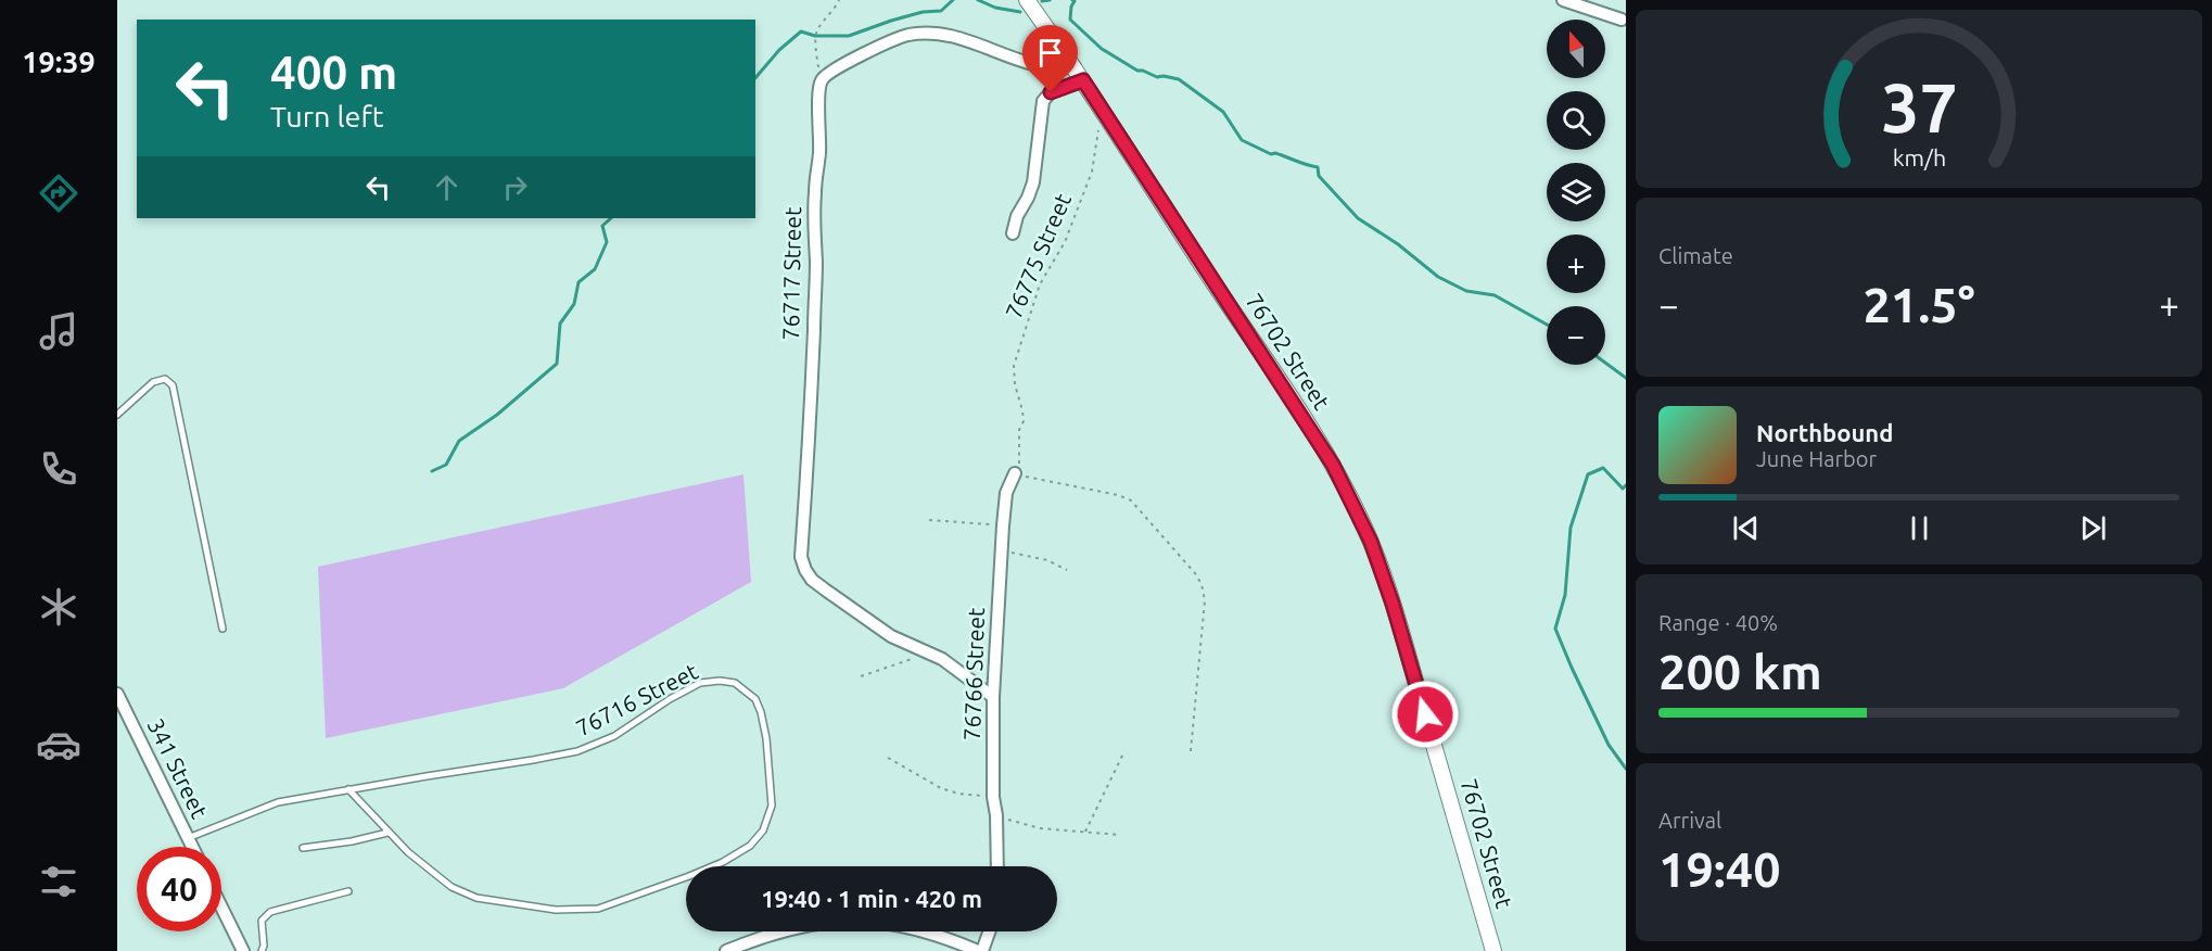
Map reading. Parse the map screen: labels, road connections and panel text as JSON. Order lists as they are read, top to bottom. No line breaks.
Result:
{"streets":{"street":["76717 Street","76702 Street","76766 Street","341 Street"],"lane":["76716 Street"],"path":["76775 Street"]},"crossings":[["76775 Street","76702 Street"],["76775 Street","76766 Street"],["76716 Street","341 Street"]],"north":"top","page":{"tabs":"19:39","map_buttons":["+","−"],"turn":["400 m","Turn left"],"tile":["Climate",["Range · 40%","200 km"],["Arrival","19:40"]],"heat":["−","21.5°","+"],"song":["Northbound","June Harbor"],"limit":"40","trip":"19:40 · 1 min · 420 m","gauge":["37","km/h"]}}
